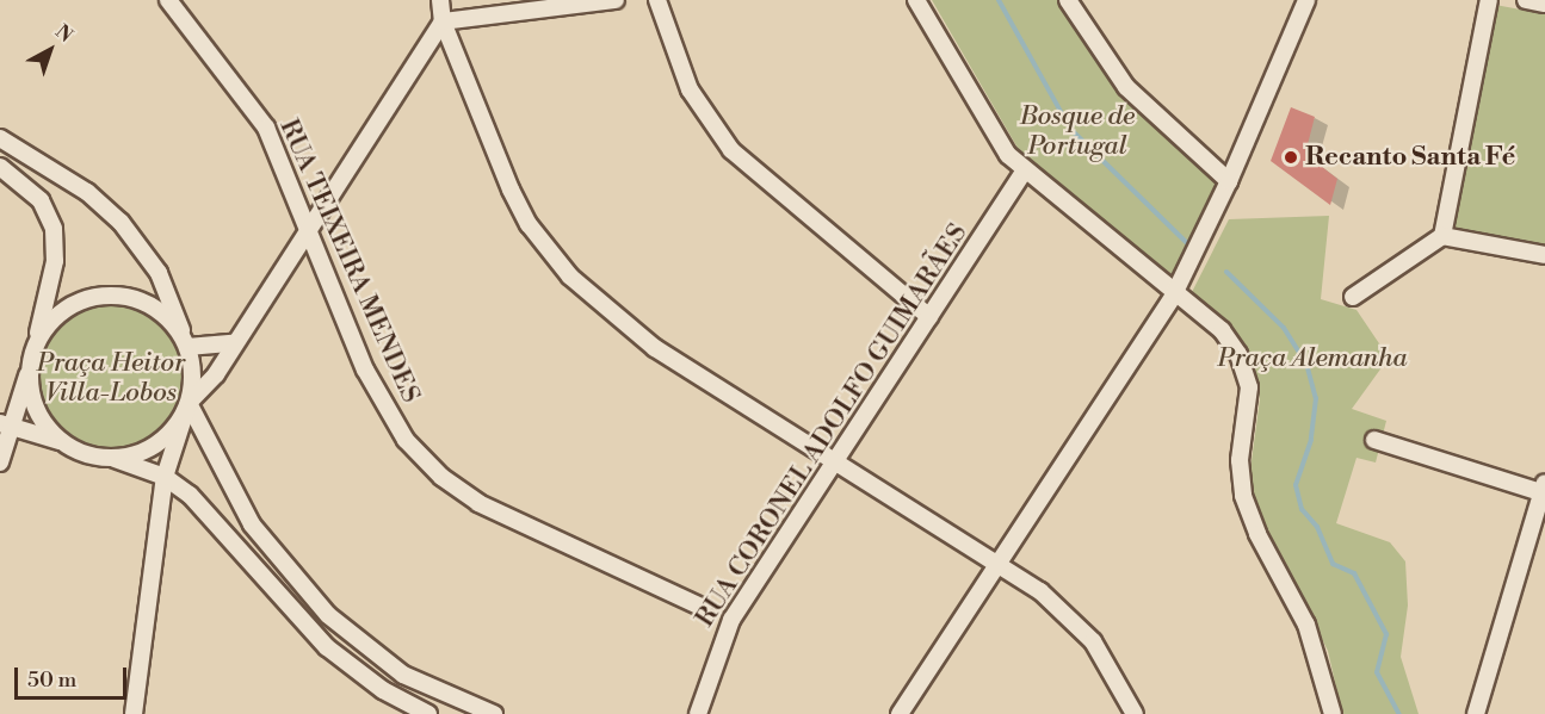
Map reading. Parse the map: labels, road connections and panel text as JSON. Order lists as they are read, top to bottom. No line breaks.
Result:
{"streets":{"street":["RUA TEIXEIRA MENDES","RUA CORONEL ADOLFO GUIMARÃES"]},"parks":["Bosque de Portugal","Praça Alemanha","Praça Heitor Villa-Lobos"],"places":["Recanto Santa Fé"],"scale_bar":"50 m","north":"top right"}
